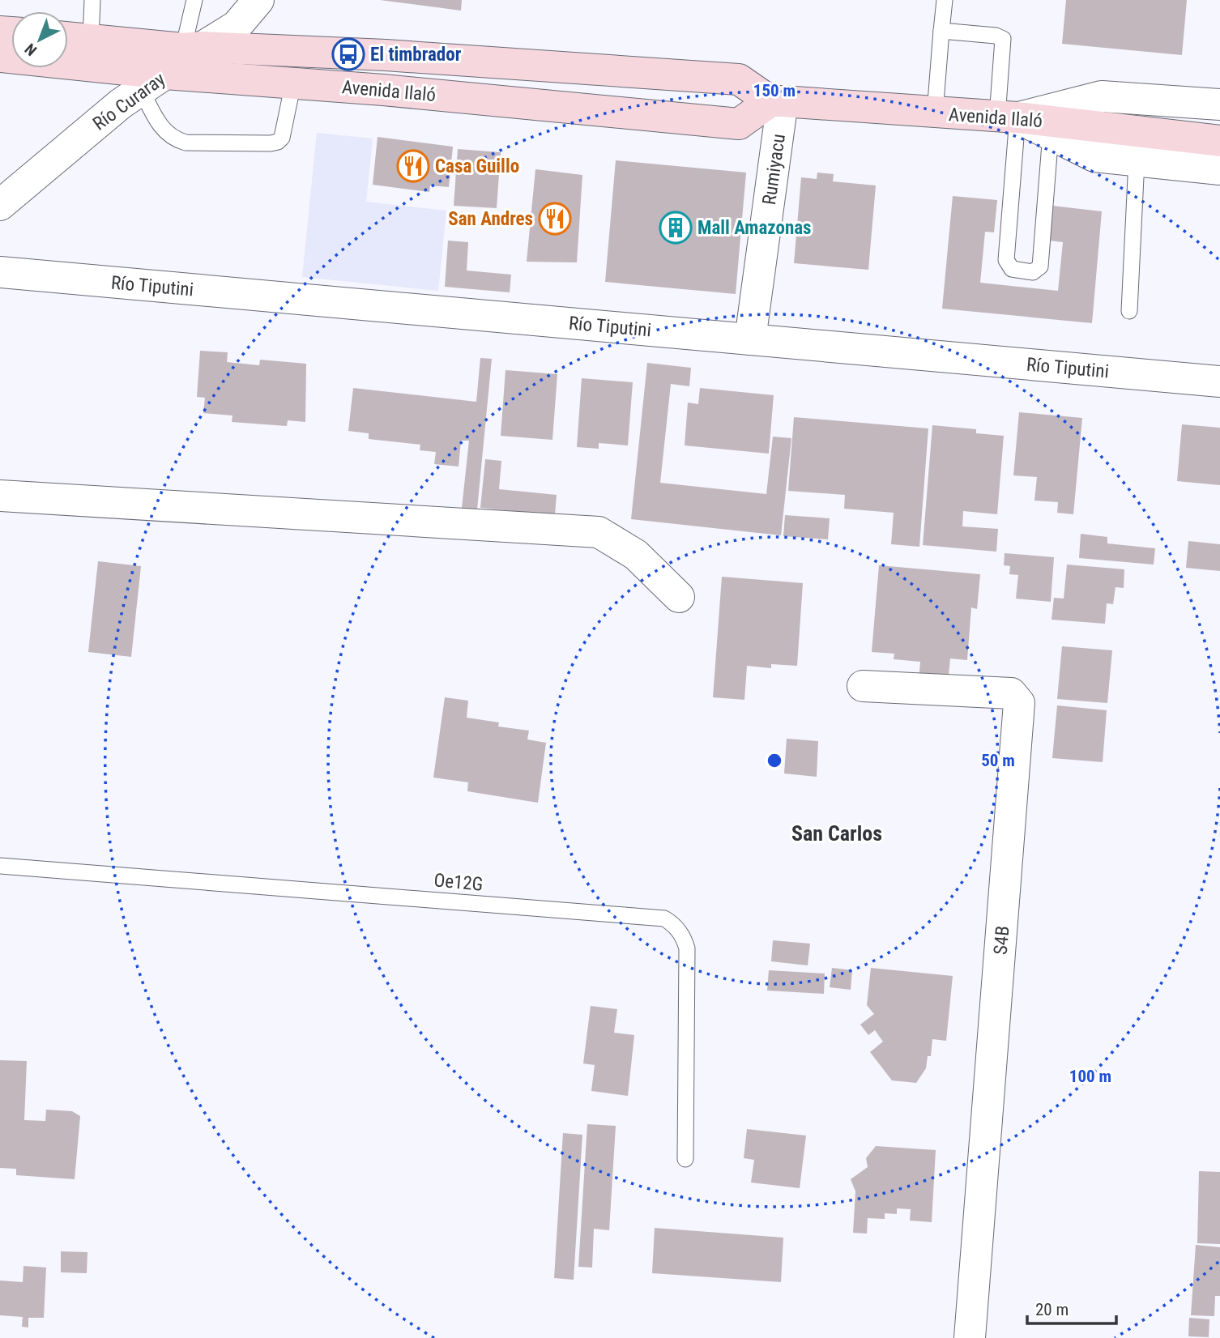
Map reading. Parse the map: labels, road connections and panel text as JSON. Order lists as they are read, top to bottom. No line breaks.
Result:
{"streets":{"main road":["Avenida Ilaló"],"street":["Río Curaray","Rumiyacu","Río Tiputini","S4B"],"lane":["Oe12G"]},"crossings":[["Avenida Ilaló","Río Curaray"],["Avenida Ilaló","Rumiyacu"],["Rumiyacu","Río Tiputini"]],"districts":["San Carlos"],"places":{"bus stop":["El timbrador"],"restaurant":["Casa Guillo","San Andres"],"building":["Mall Amazonas"]},"scale_bar":"20 m","north":"bottom left","rings":["150 m","50 m","100 m"]}
